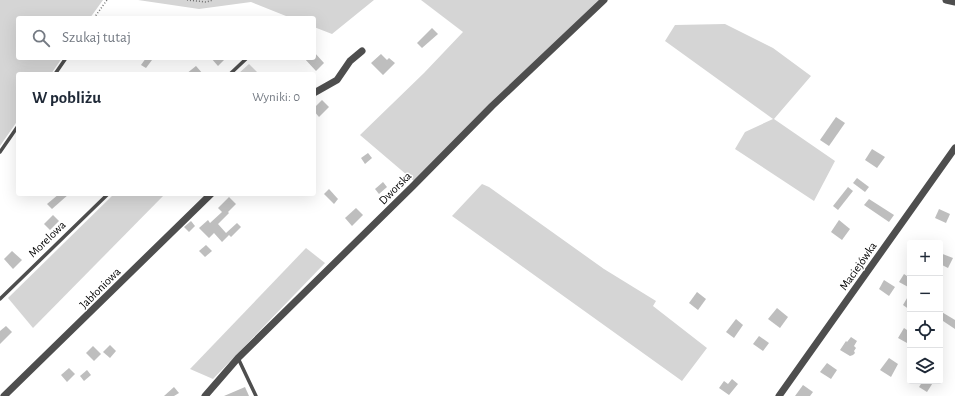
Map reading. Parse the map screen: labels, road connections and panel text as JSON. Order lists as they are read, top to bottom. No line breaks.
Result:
{"streets":{"street":["Dworska","Maciejówka","Jabłoniowa"],"lane":["Morelowa"]},"page":{"search":"Szukaj tutaj","heading":["W pobliżu","Wyniki: 0"],"map_buttons":["+","−"]}}
